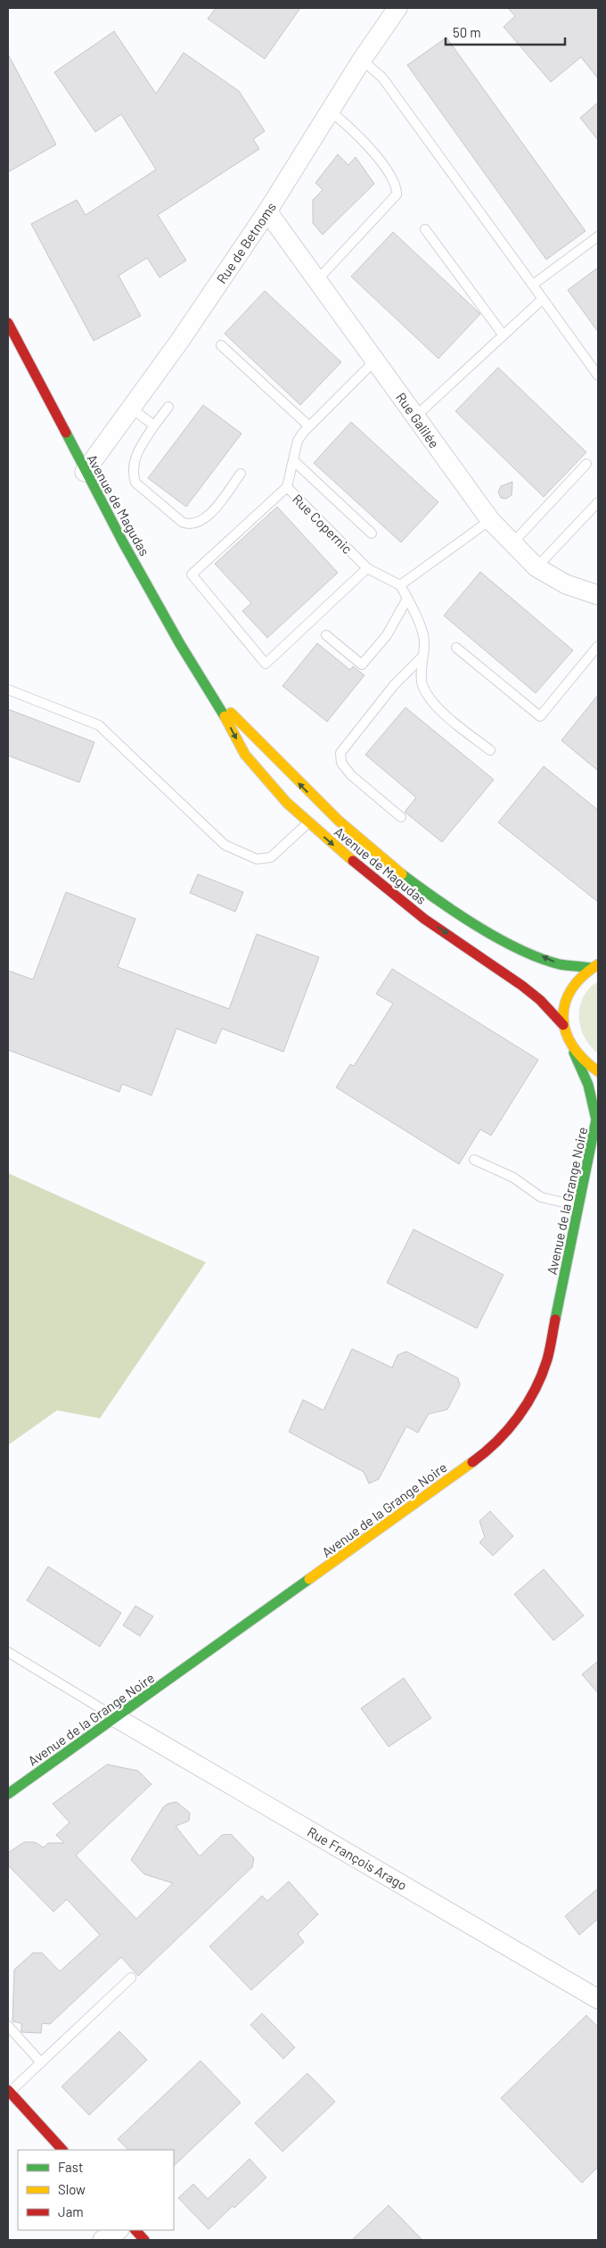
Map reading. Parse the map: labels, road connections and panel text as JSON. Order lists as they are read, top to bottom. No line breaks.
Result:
{"streets":{"main road":["Avenue de Magudas","Avenue de la Grange Noire"],"street":["Rue de Betnoms","Rue Galilée","Rue François Arago"],"lane":["Rue Copernic"]},"crossings":[["Rue de Betnoms","Rue Galilée"],["Rue de Betnoms","Avenue de Magudas"],["Rue Galilée","Rue Copernic"],["Avenue de Magudas","Avenue de la Grange Noire"],["Avenue de la Grange Noire","Rue François Arago"]],"legend":["Fast","Slow","Jam"],"scale_bar":"50 m"}
